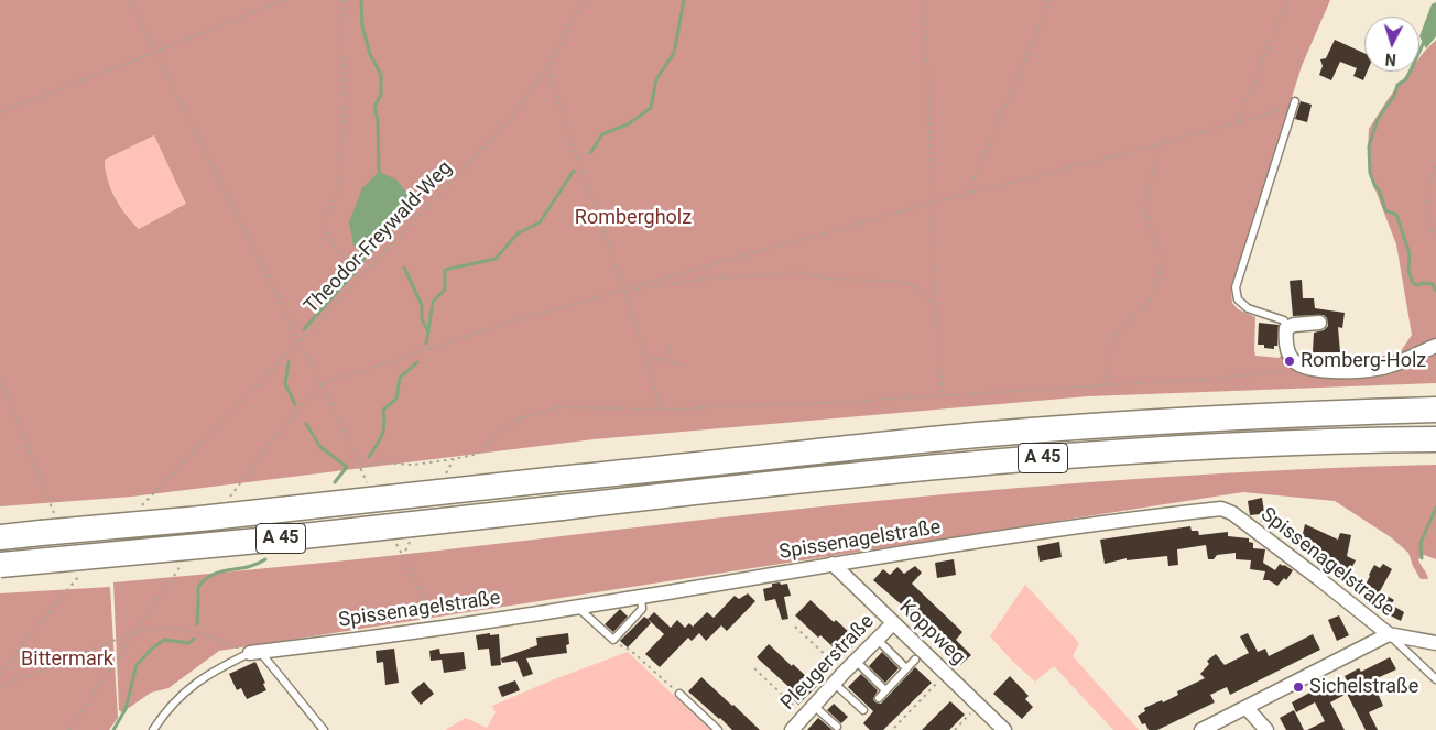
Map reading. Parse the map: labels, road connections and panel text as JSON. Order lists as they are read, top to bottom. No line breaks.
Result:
{"streets":{"highway":["A 45"],"street":["Spissenagelstraße","Koppweg","Pleugerstraße"],"path":["Theodor-Freywald-Weg"]},"crossings":[["Spissenagelstraße","Koppweg"],["Koppweg","Pleugerstraße"]],"parks":["Rombergholz","Bittermark"],"places":["Romberg-Holz","Sichelstraße"],"north":"bottom"}
